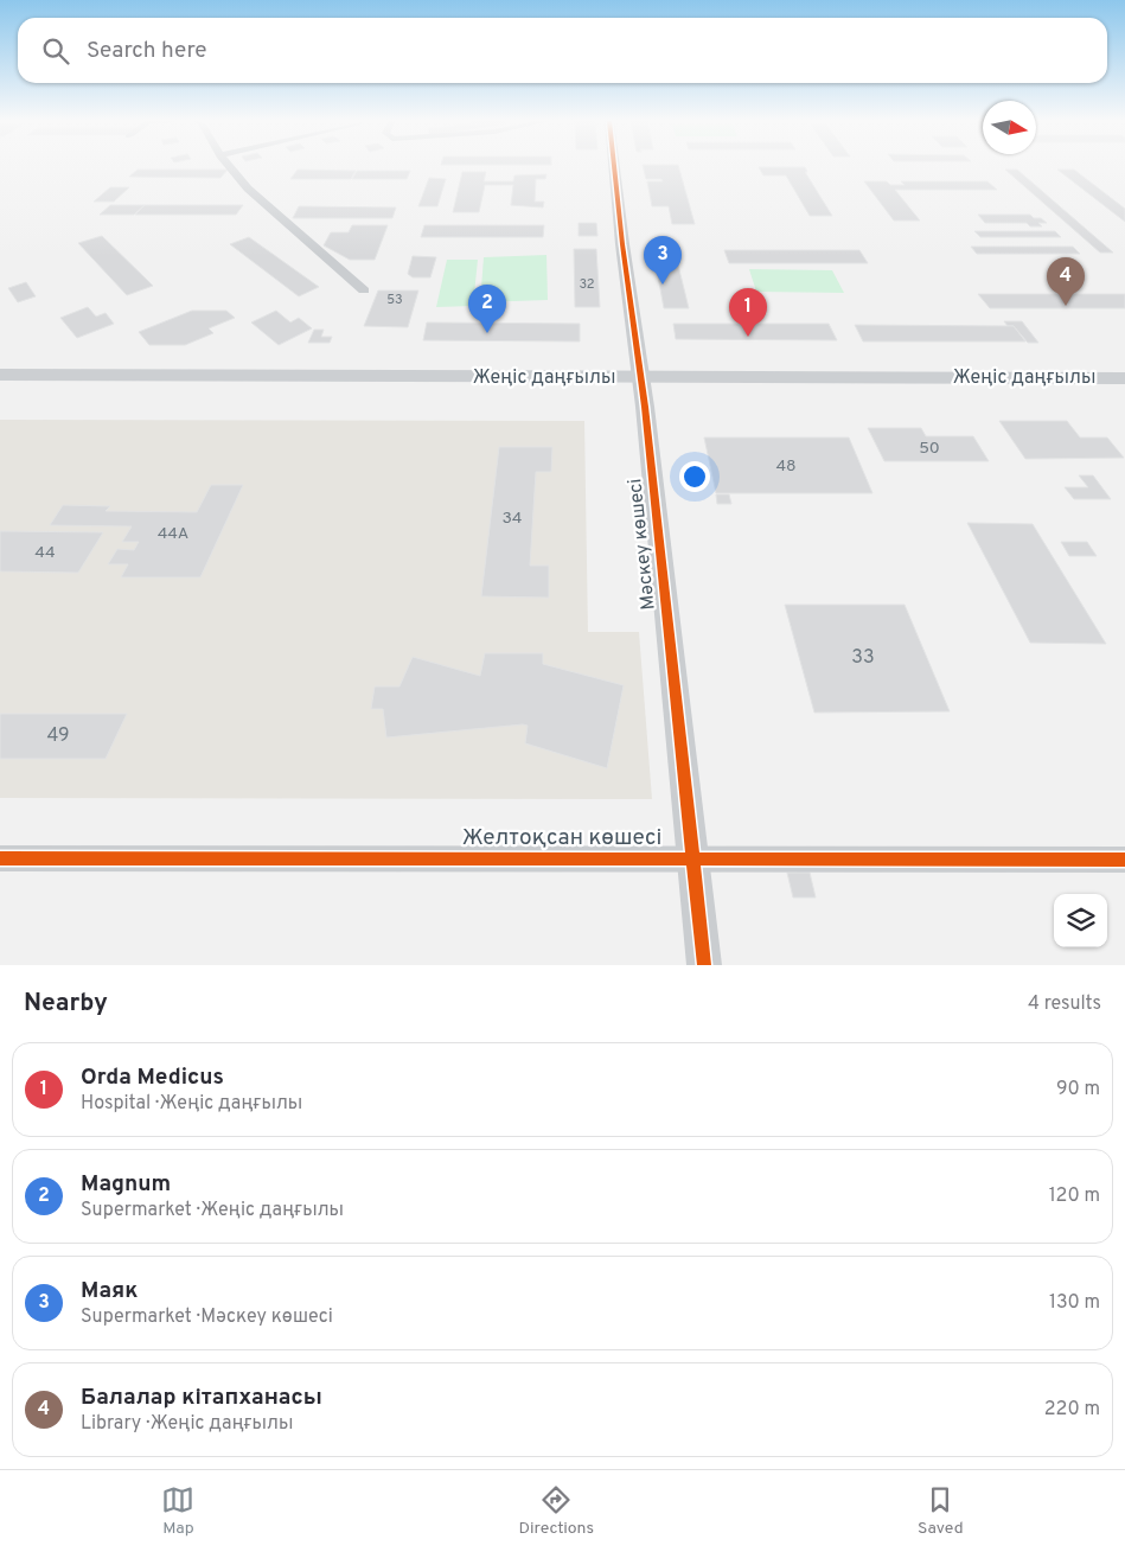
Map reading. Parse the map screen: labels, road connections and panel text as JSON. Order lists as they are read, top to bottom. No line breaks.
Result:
{"streets":{"main road":["Жеңіс даңғылы"],"street":["Мәскеу көшесі","Желтоқсан көшесі"]},"crossings":[["Жеңіс даңғылы","Мәскеу көшесі"],["Мәскеу көшесі","Желтоқсан көшесі"]],"house_numbers":["32","53","50","48","34","44А","44","33","49"],"north":"right","page":{"search":"Search here","pins":["3","4","2","1"],"heading":["Nearby","4 results"],"list":[{"mark":"1","name":"Orda Medicus","note":"Hospital · Жеңіс даңғылы","value":"90 m"},{"mark":"2","name":"Magnum","note":"Supermarket · Жеңіс даңғылы","value":"120 m"},{"mark":"3","name":"Маяк","note":"Supermarket · Мәскеу көшесі","value":"130 m"},{"mark":"4","name":"Балалар кітапханасы","note":"Library · Жеңіс даңғылы","value":"220 m"}],"nav":["Map","Directions","Saved"]}}
